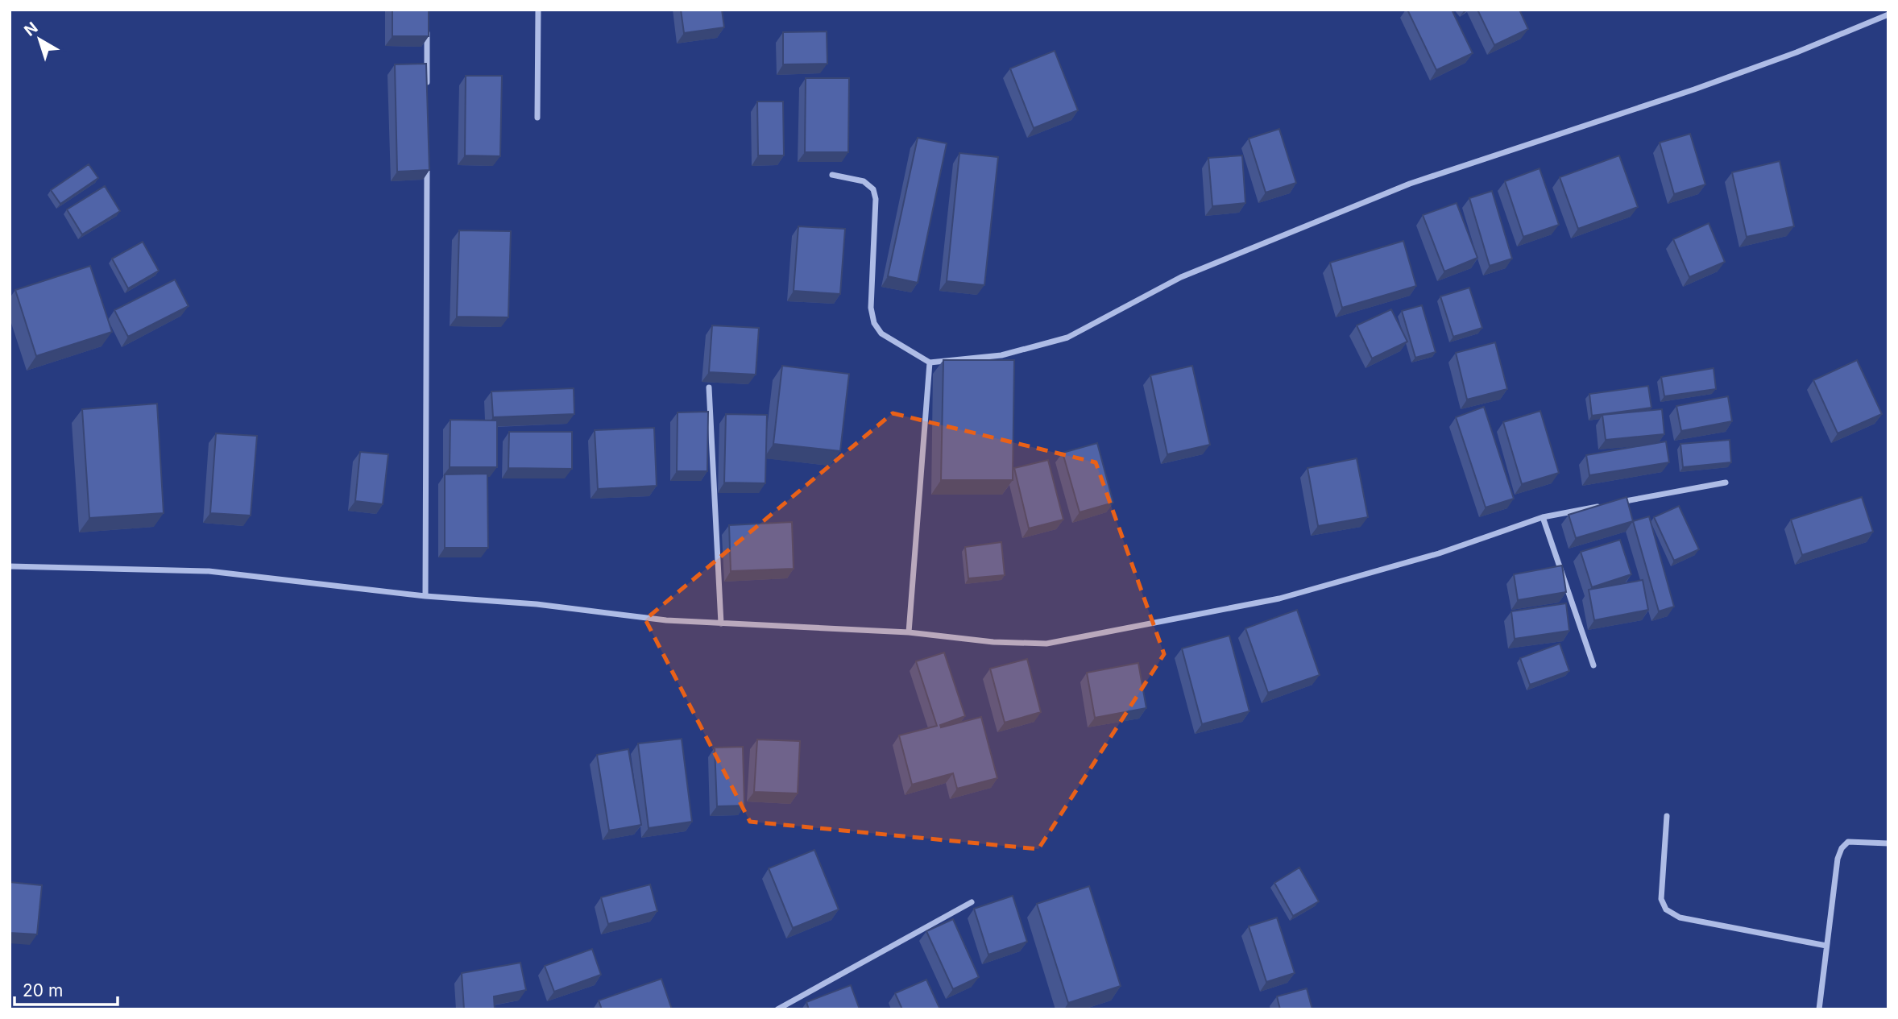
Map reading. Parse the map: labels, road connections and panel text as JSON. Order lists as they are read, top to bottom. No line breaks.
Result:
{"scale_bar":"20 m","north":"top left"}
